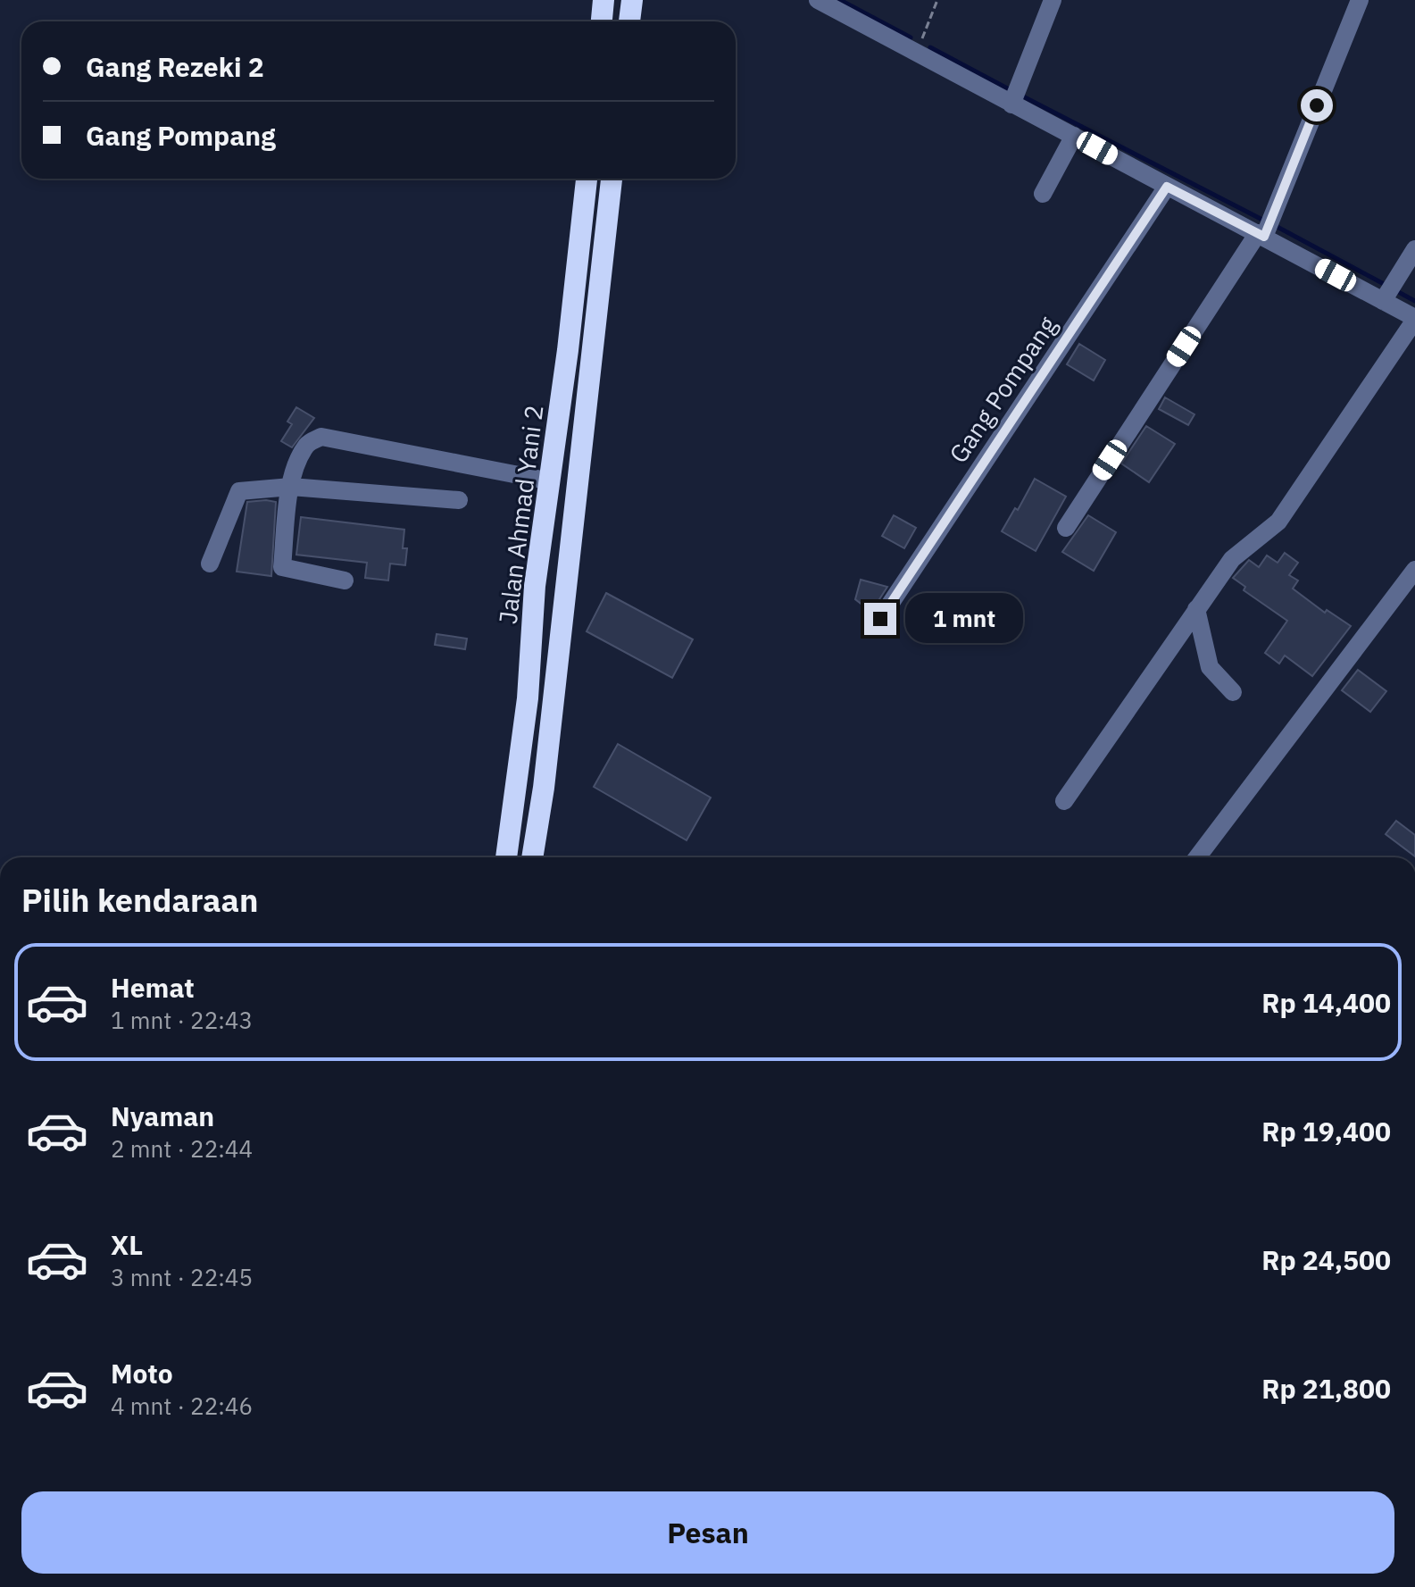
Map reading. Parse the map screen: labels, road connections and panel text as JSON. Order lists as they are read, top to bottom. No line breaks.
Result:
{"streets":{"highway":["Jalan Ahmad Yani 2"],"street":["Gang Pompang"]},"page":{"banner":["Gang Rezeki 2","Gang Pompang"],"bubble":"1 mnt","heading":"Pilih kendaraan","list":[{"name":"Hemat","note":"1 mnt · 22:43","value":"Rp 14,400"},{"name":"Nyaman","note":"2 mnt · 22:44","value":"Rp 19,400"},{"name":"XL","note":"3 mnt · 22:45","value":"Rp 24,500"},{"name":"Moto","note":"4 mnt · 22:46","value":"Rp 21,800"}],"buttons":"Pesan"}}
